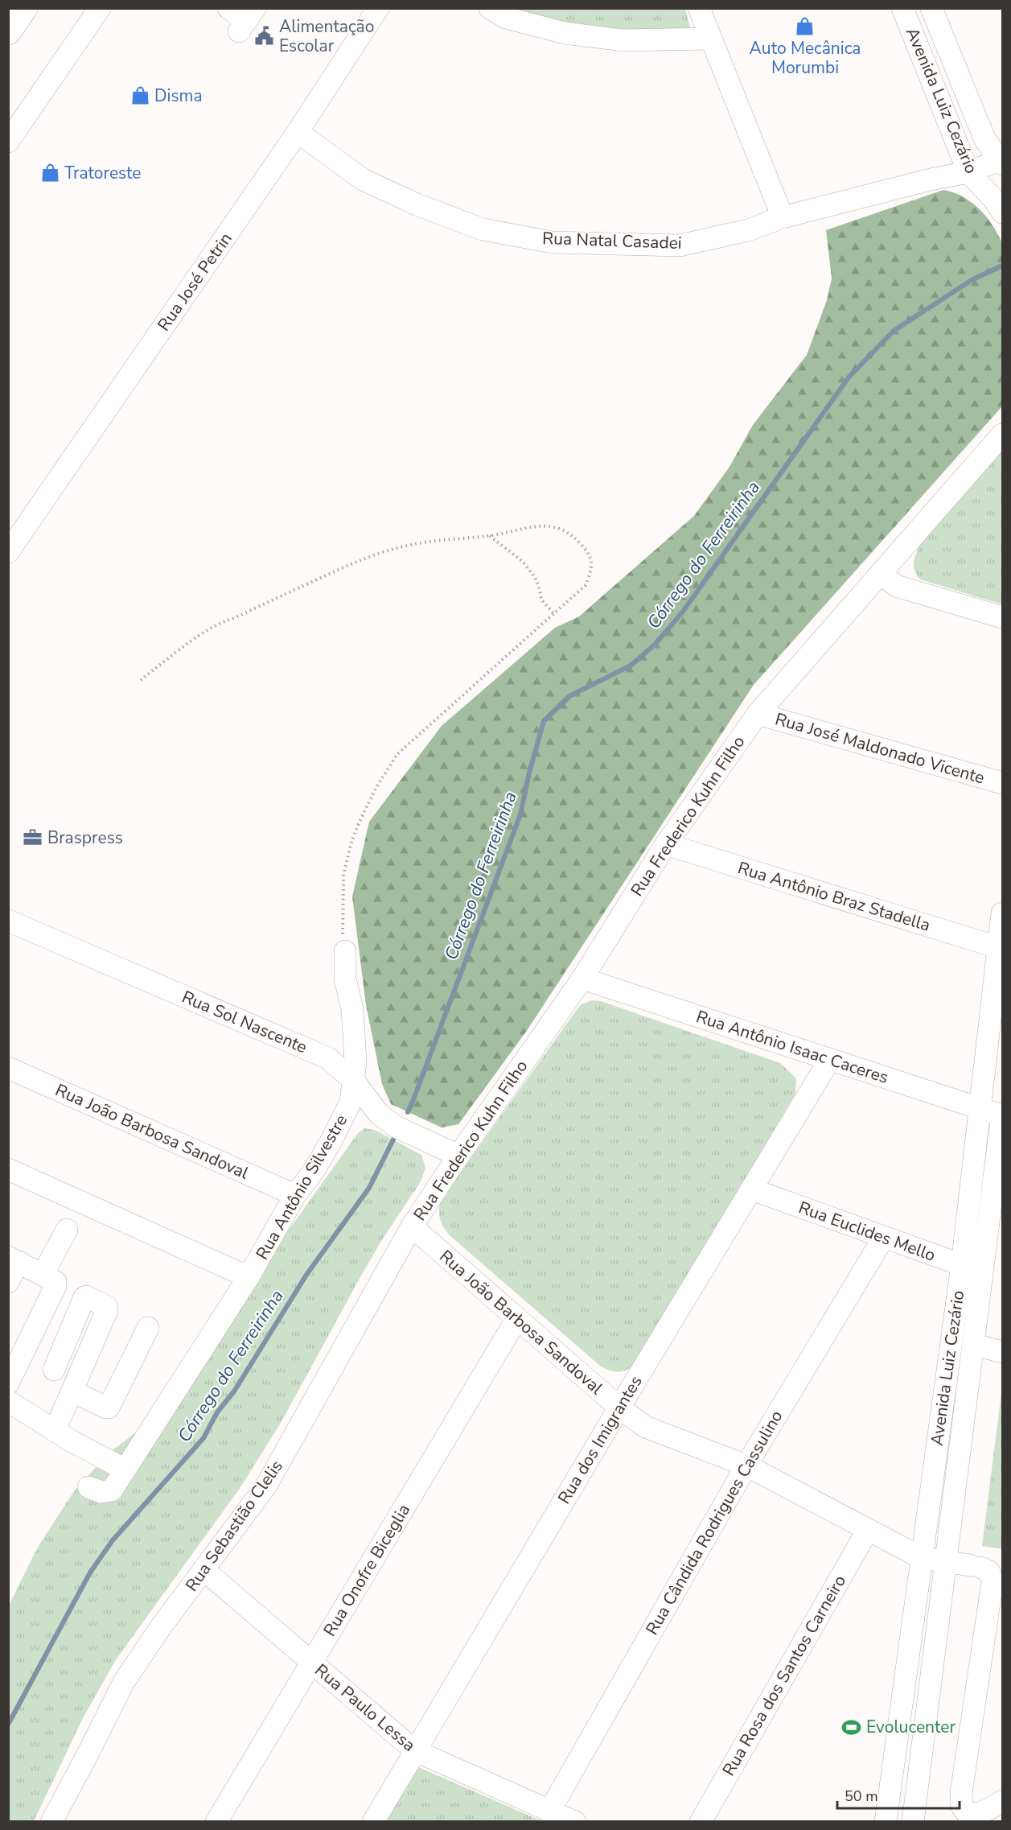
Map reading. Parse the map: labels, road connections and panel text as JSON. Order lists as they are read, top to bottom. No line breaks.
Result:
{"streets":{"street":["Avenida Luiz Cezário","Rua Natal Casadei","Rua José Petrin","Rua José Maldonado Vicente","Rua Frederico Kuhn Filho","Rua Antônio Braz Stadella","Rua Sol Nascente","Rua Antônio Isaac Caceres","Rua João Barbosa Sandoval","Rua Antônio Silvestre","Rua Euclides Mello","Rua dos Imigrantes","Rua Cândida Rodrigues Cassulino","Rua Sebastião Clelis","Rua Onofre Biceglia","Rua Rosa dos Santos Carneiro","Rua Paulo Lessa"]},"crossings":[["Avenida Luiz Cezário","Rua Natal Casadei"],["Avenida Luiz Cezário","Rua Antônio Braz Stadella"],["Avenida Luiz Cezário","Rua Antônio Isaac Caceres"],["Avenida Luiz Cezário","Rua João Barbosa Sandoval"],["Avenida Luiz Cezário","Rua Euclides Mello"],["Rua Natal Casadei","Rua José Petrin"],["Rua José Maldonado Vicente","Rua Frederico Kuhn Filho"],["Rua Frederico Kuhn Filho","Rua Antônio Braz Stadella"],["Rua Frederico Kuhn Filho","Rua Sol Nascente"],["Rua Frederico Kuhn Filho","Rua Antônio Isaac Caceres"],["Rua Frederico Kuhn Filho","Rua João Barbosa Sandoval"],["Rua Frederico Kuhn Filho","Rua Sebastião Clelis"],["Rua Sol Nascente","Rua Antônio Silvestre"],["Rua Antônio Isaac Caceres","Rua dos Imigrantes"],["Rua João Barbosa Sandoval","Rua Antônio Silvestre"],["Rua João Barbosa Sandoval","Rua dos Imigrantes"],["Rua João Barbosa Sandoval","Rua Cândida Rodrigues Cassulino"],["Rua João Barbosa Sandoval","Rua Sebastião Clelis"],["Rua João Barbosa Sandoval","Rua Onofre Biceglia"],["Rua João Barbosa Sandoval","Rua Rosa dos Santos Carneiro"],["Rua Euclides Mello","Rua dos Imigrantes"],["Rua Euclides Mello","Rua Cândida Rodrigues Cassulino"],["Rua dos Imigrantes","Rua Paulo Lessa"],["Rua Cândida Rodrigues Cassulino","Rua Paulo Lessa"],["Rua Sebastião Clelis","Rua Paulo Lessa"],["Rua Onofre Biceglia","Rua Paulo Lessa"]],"water":["Córrego do Ferreirinha"],"places":{"shop":["Auto Mecânica Morumbi","Disma","Tratoreste"],"public building":["Alimentação Escolar"],"office":["Braspress"],"sports":["Evolucenter"]},"scale_bar":"50 m"}
